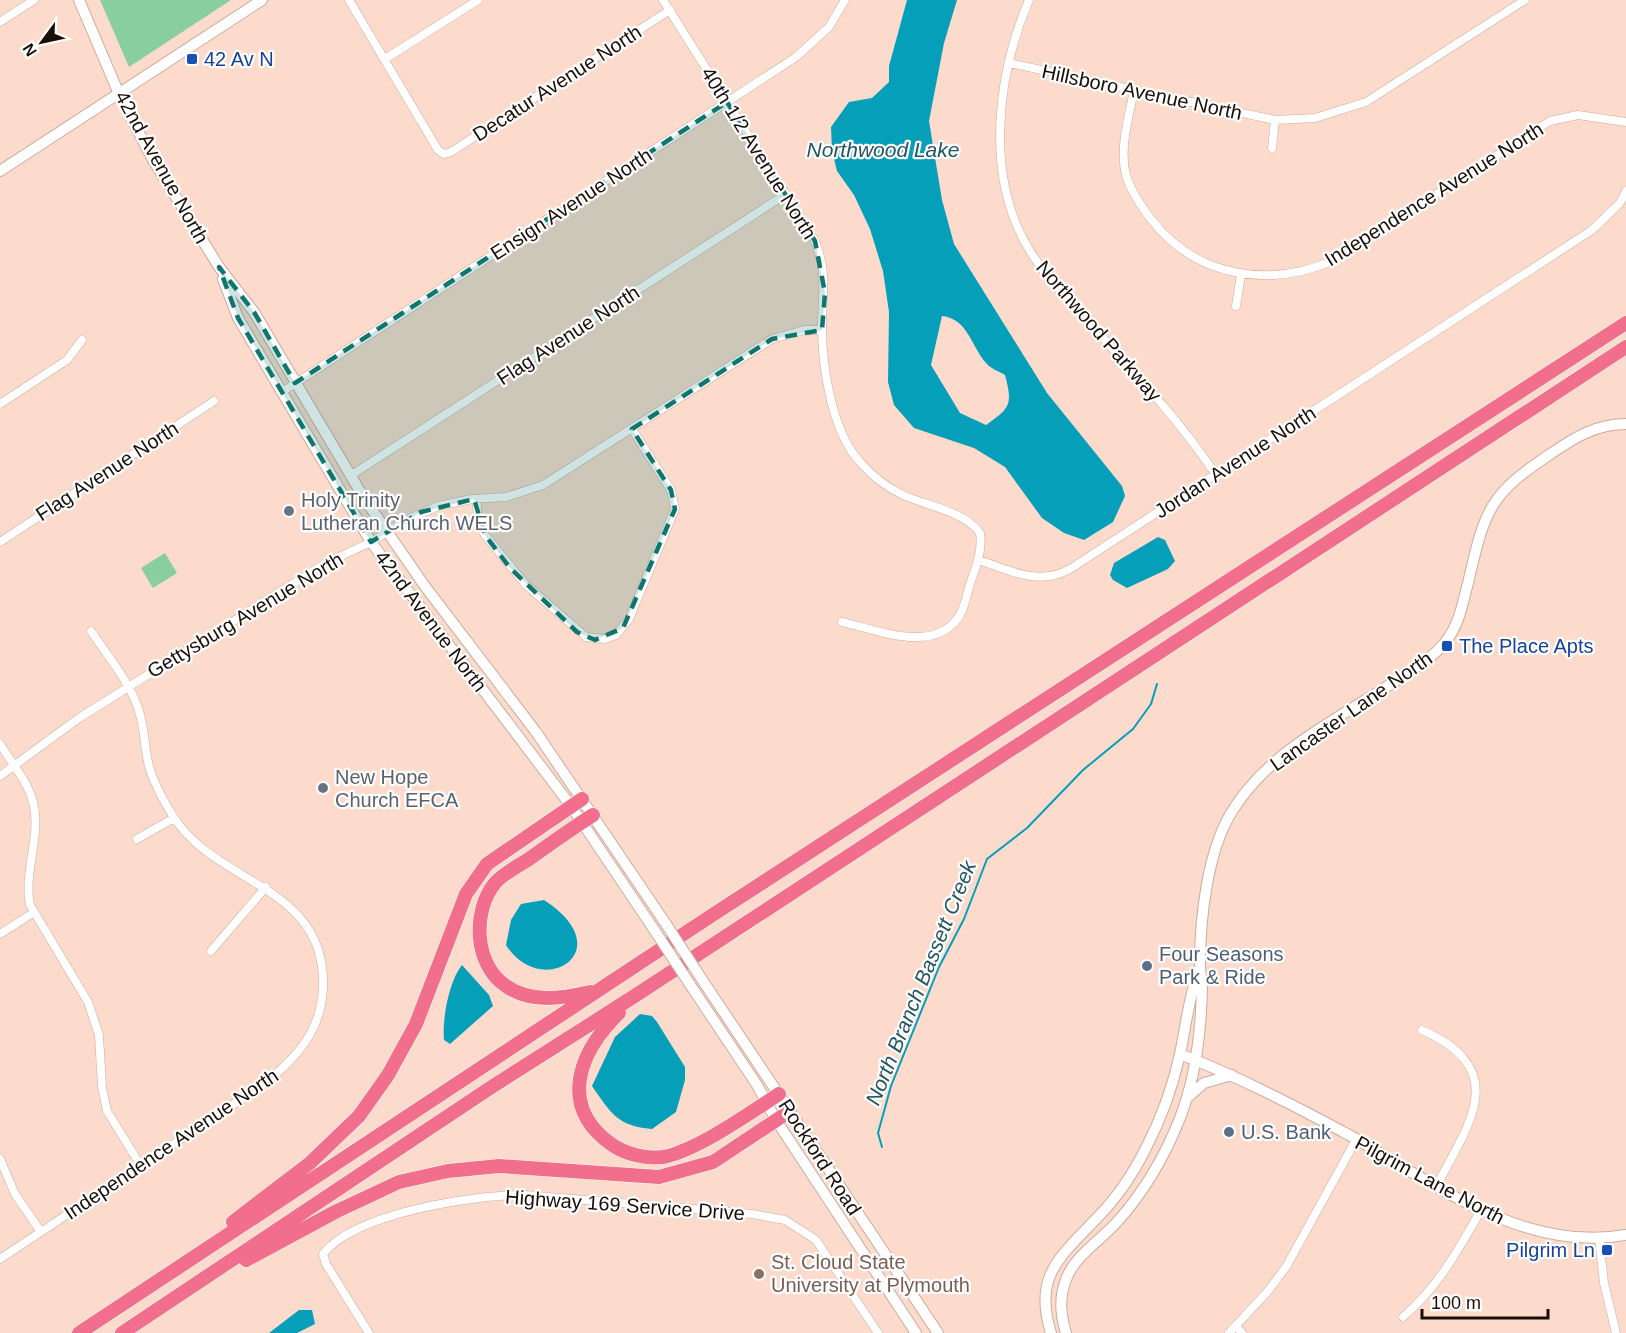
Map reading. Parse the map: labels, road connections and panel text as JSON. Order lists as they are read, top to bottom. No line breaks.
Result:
{"streets":{"main road":["42nd Avenue North","Lancaster Lane North","Rockford Road","Pilgrim Lane North"],"street":["Decatur Avenue North","Hillsboro Avenue North","40th 1/2 Avenue North","Independence Avenue North","Ensign Avenue North","Northwood Parkway","Flag Avenue North","Jordan Avenue North","Gettysburg Avenue North","Highway 169 Service Drive"]},"crossings":[["Decatur Avenue North","40th 1/2 Avenue North"],["Hillsboro Avenue North","Independence Avenue North"],["Hillsboro Avenue North","Northwood Parkway"],["40th 1/2 Avenue North","Ensign Avenue North"],["40th 1/2 Avenue North","Flag Avenue North"],["40th 1/2 Avenue North","Jordan Avenue North"],["40th 1/2 Avenue North","Gettysburg Avenue North"],["42nd Avenue North","Ensign Avenue North"],["42nd Avenue North","Flag Avenue North"],["42nd Avenue North","Gettysburg Avenue North"],["42nd Avenue North","Rockford Road"],["Independence Avenue North","Gettysburg Avenue North"],["Northwood Parkway","Jordan Avenue North"],["Lancaster Lane North","Pilgrim Lane North"]],"water":["Northwood Lake","North Branch Bassett Creek"],"places":{"transit":["42 Av N","The Place Apts","Pilgrim Ln"],"other":["Holy Trinity Lutheran Church WELS","New Hope Church EFCA","Four Seasons Park & Ride","U.S. Bank","St. Cloud State University at Plymouth"]},"scale_bar":"100 m","north":"bottom left"}
